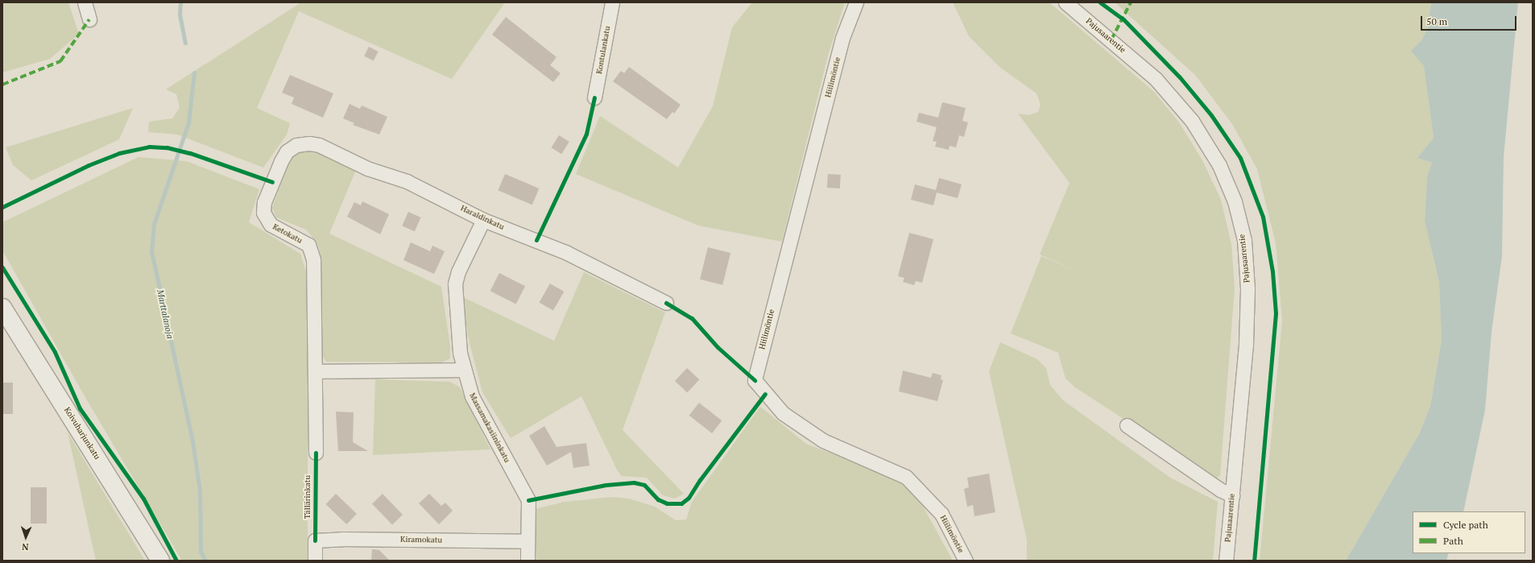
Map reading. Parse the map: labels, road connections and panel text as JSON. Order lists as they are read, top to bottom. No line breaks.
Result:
{"streets":{"street":["Pajusaarentie","Kontulankatu","Hiilimöntie","Haraldinkatu","Ketokatu","Massamakasiininkatu","Koivuharjunkatu","Kiramokatu"],"cycle path":["Tällärinkatu"]},"crossings":[["Haraldinkatu","Ketokatu"],["Haraldinkatu","Massamakasiininkatu"],["Massamakasiininkatu","Kiramokatu"]],"water":["Marttalanoja"],"legend":["Cycle path","Path"],"scale_bar":"50 m","north":"bottom"}
